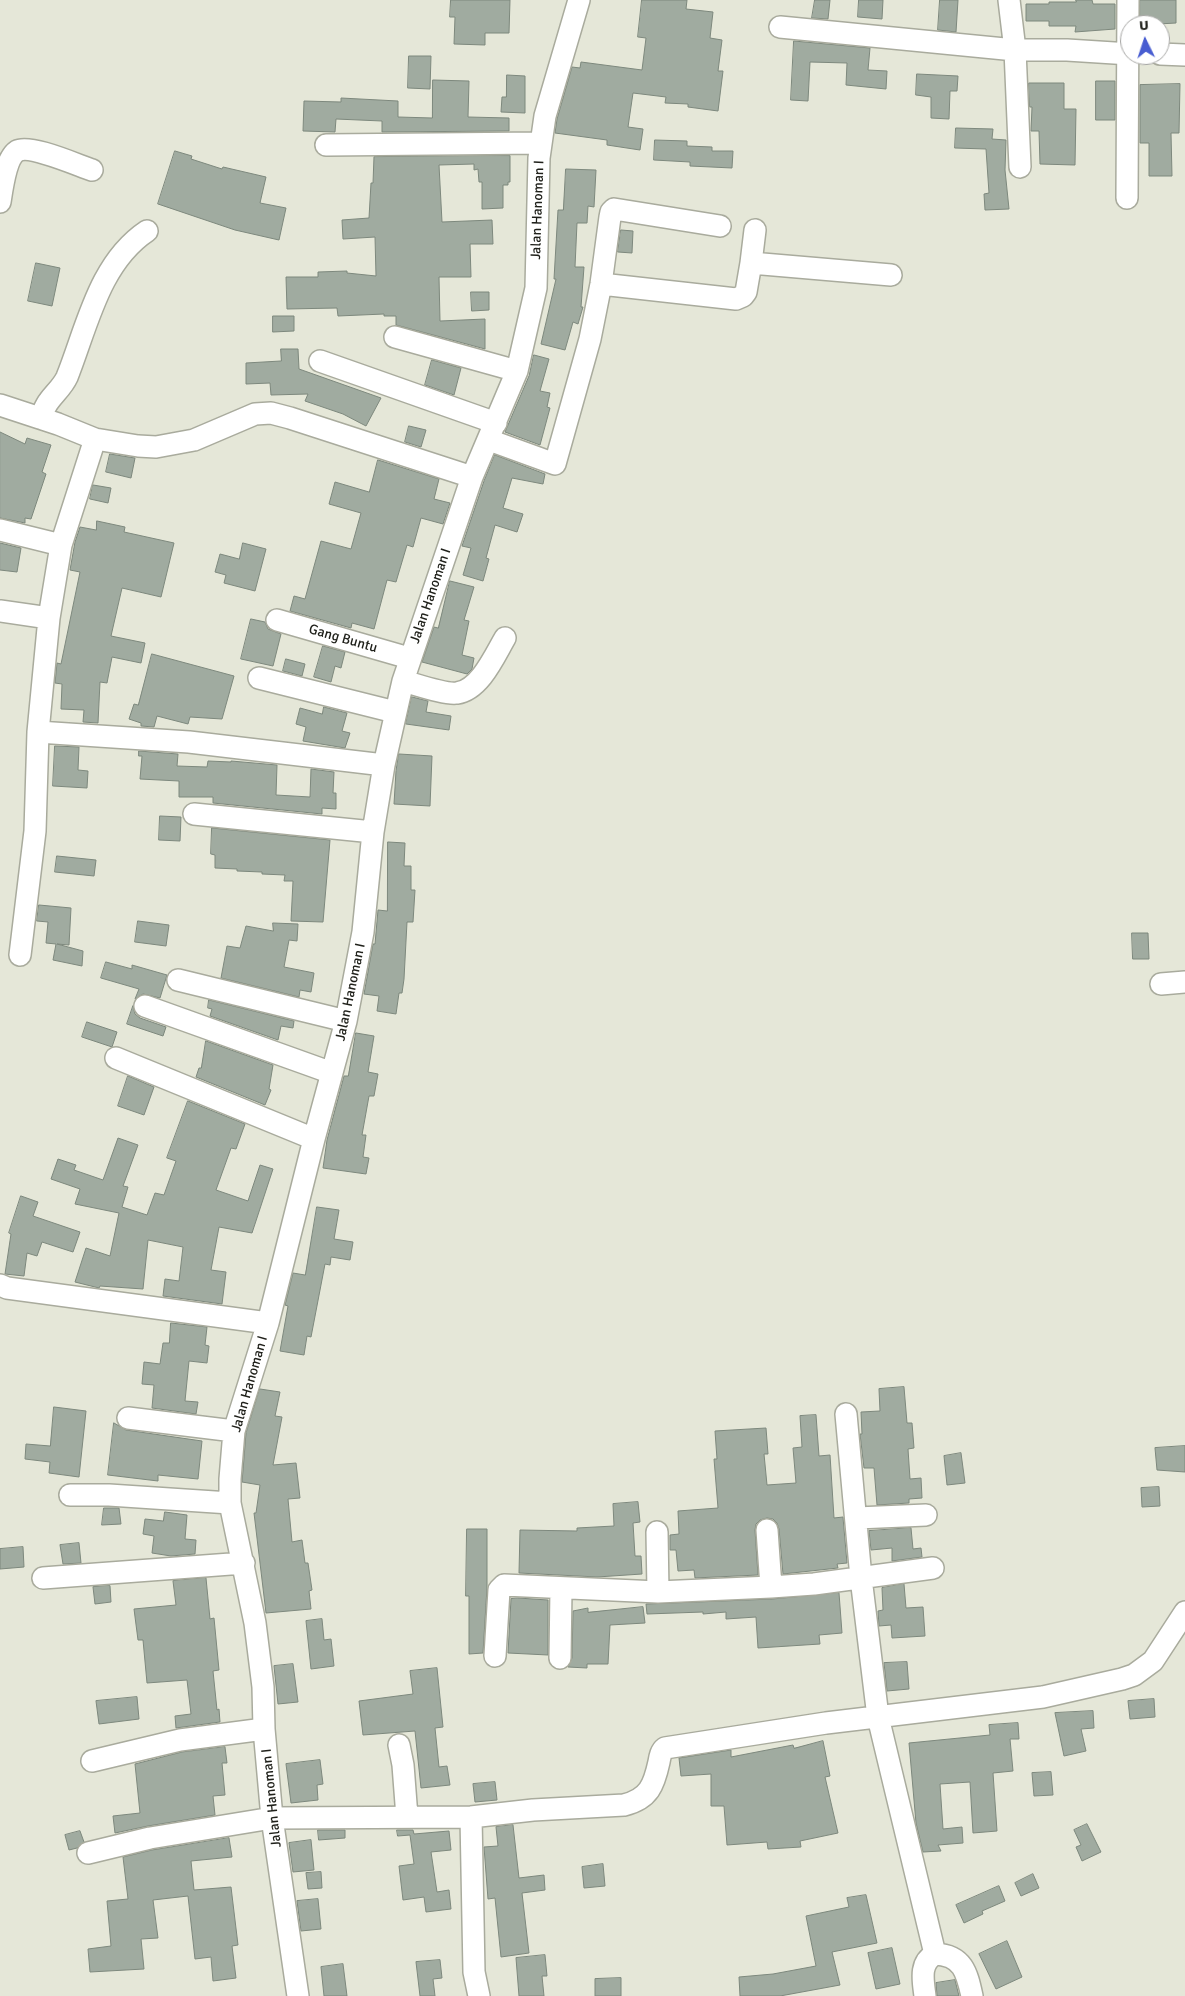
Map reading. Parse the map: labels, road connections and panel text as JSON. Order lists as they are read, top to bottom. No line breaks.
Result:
{"streets":{"street":["Jalan Hanoman I","Gang Buntu"]},"crossings":[["Jalan Hanoman I","Gang Buntu"]],"north":"top"}
